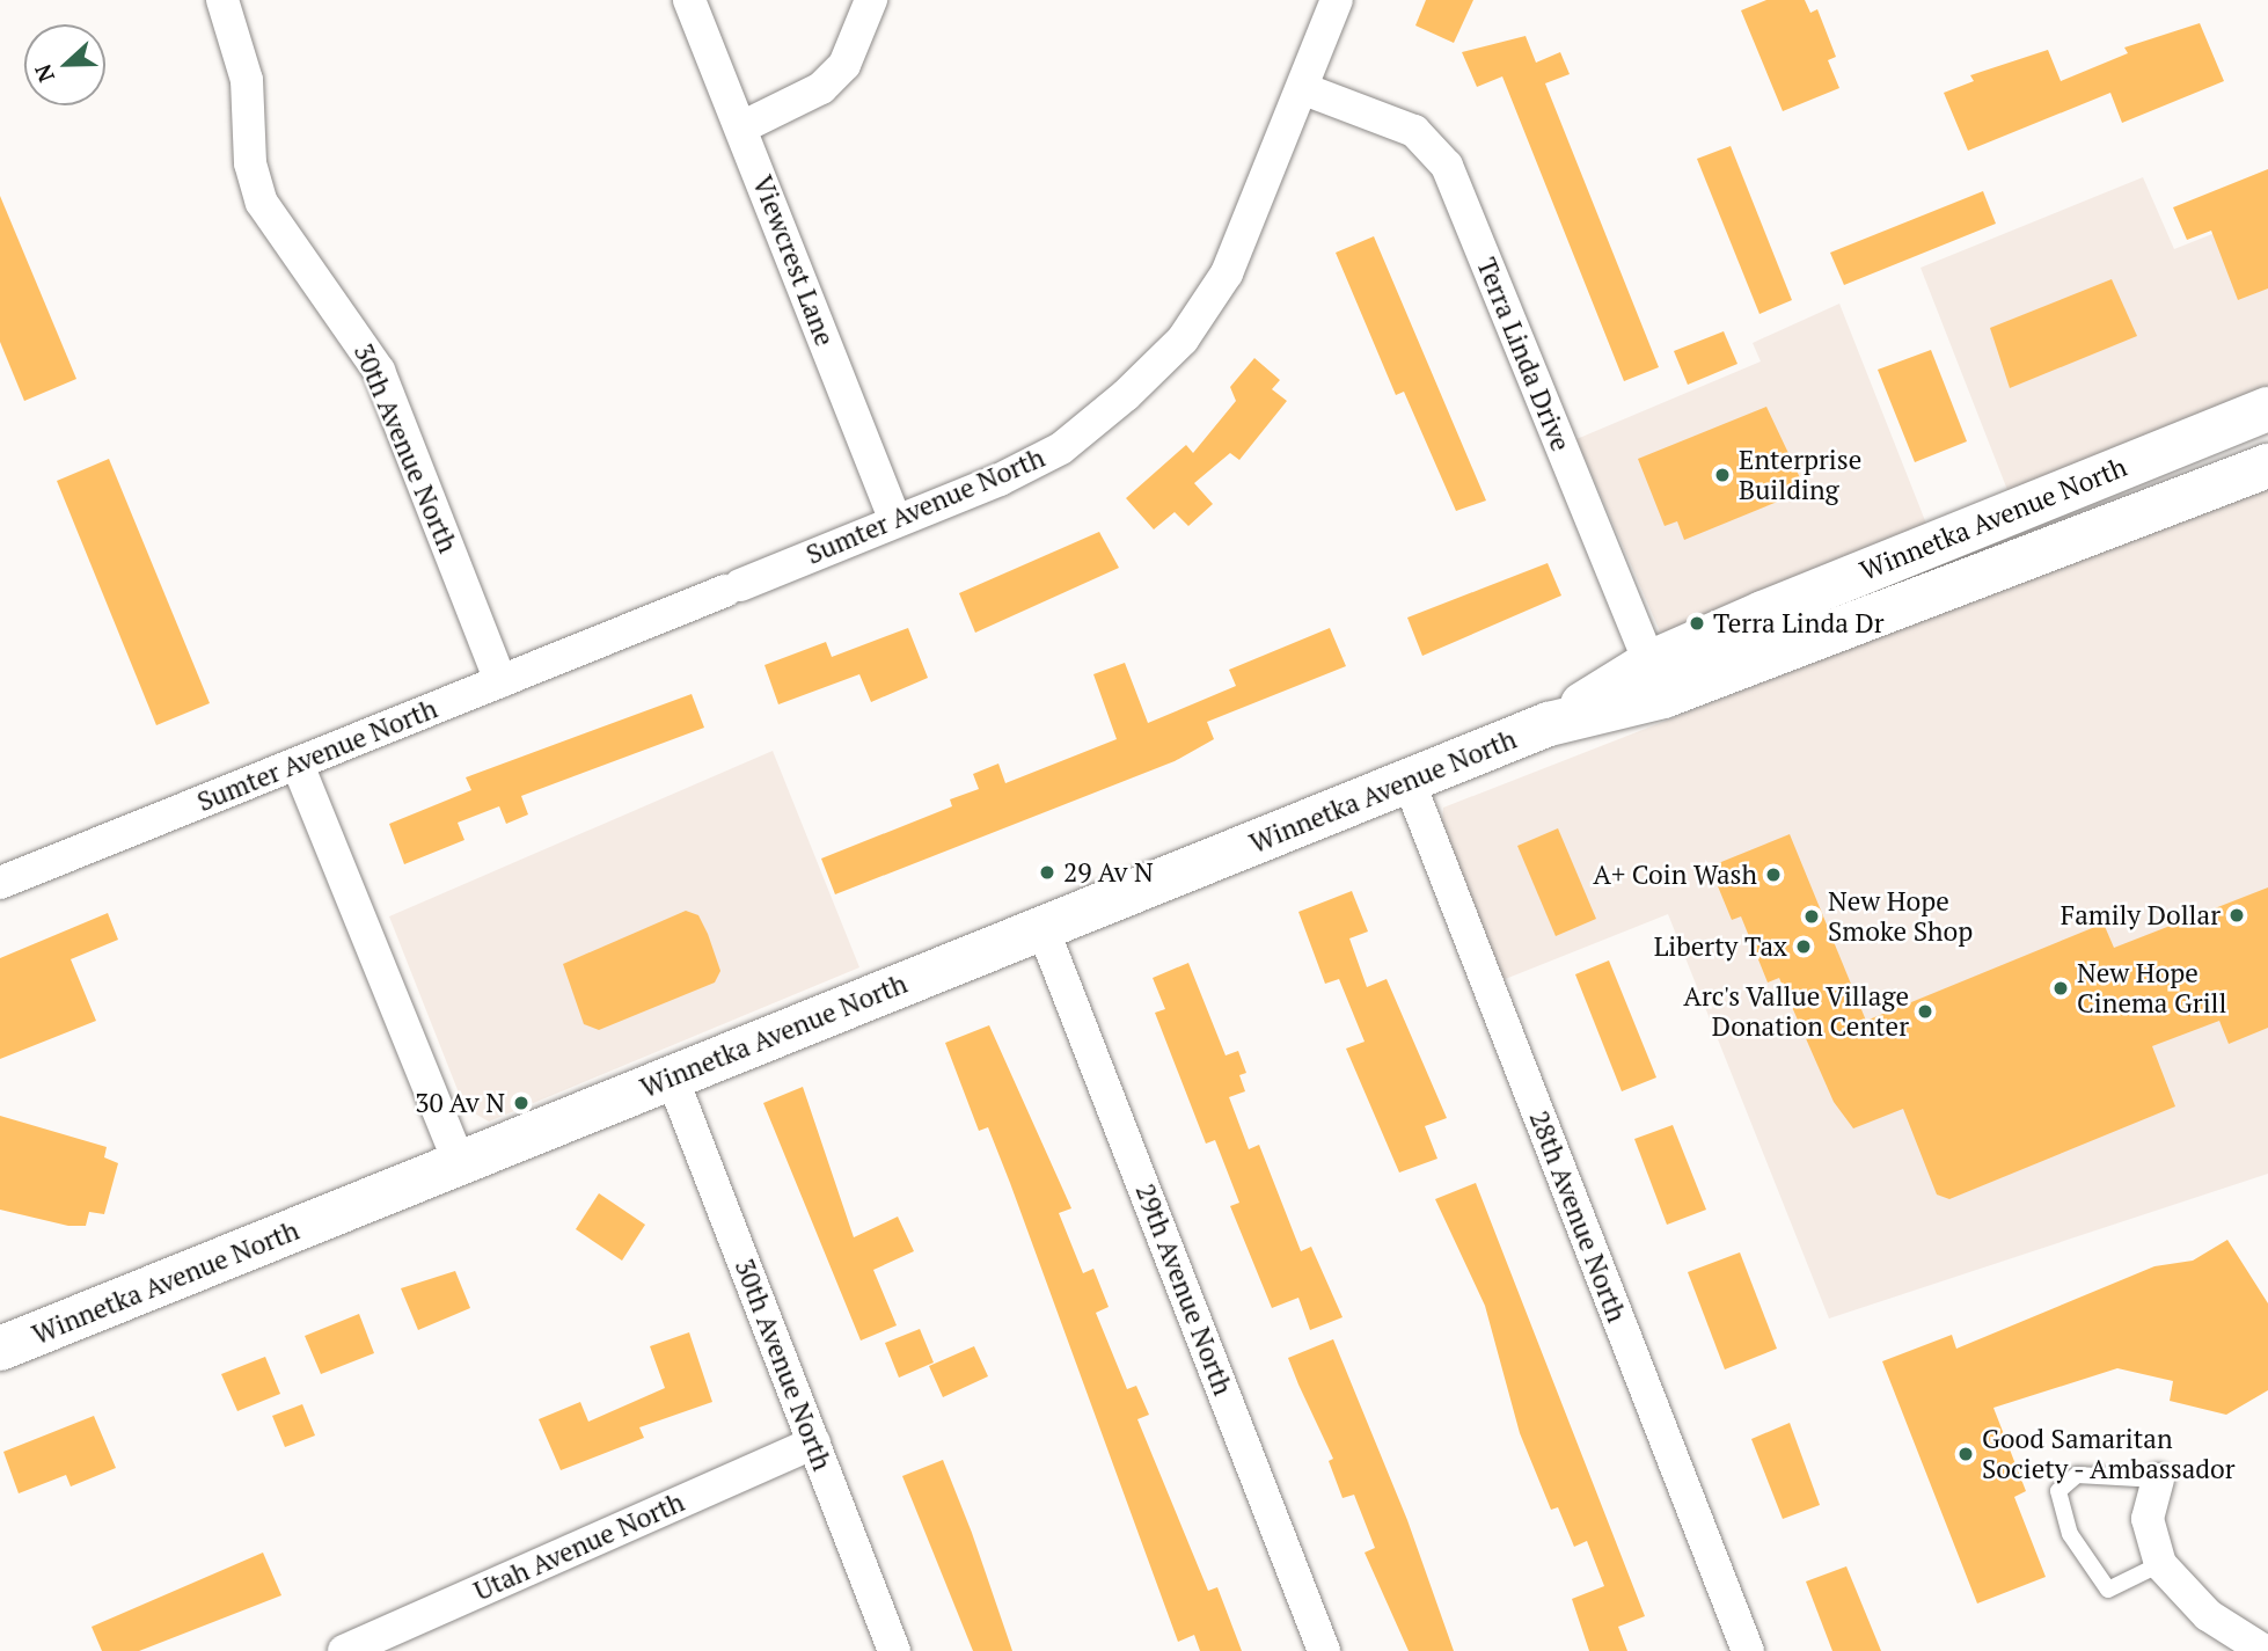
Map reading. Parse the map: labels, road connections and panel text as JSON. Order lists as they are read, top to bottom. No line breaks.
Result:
{"streets":{"main road":["Winnetka Avenue North"],"street":["Viewcrest Lane","Terra Linda Drive","30th Avenue North","Sumter Avenue North","28th Avenue North","29th Avenue North","Utah Avenue North"]},"crossings":[["Viewcrest Lane","Sumter Avenue North"],["Terra Linda Drive","Sumter Avenue North"],["Terra Linda Drive","Winnetka Avenue North"],["30th Avenue North","Sumter Avenue North"],["30th Avenue North","Winnetka Avenue North"],["30th Avenue North","Utah Avenue North"],["Winnetka Avenue North","28th Avenue North"],["Winnetka Avenue North","29th Avenue North"]],"places":["Enterprise Building","Terra Linda Dr","29 Av N","A+ Coin Wash","Family Dollar","New Hope Smoke Shop","Liberty Tax","New Hope Cinema Grill","Arc's Vallue Village Donation Center","30 Av N","Good Samaritan Society - Ambassador"],"north":"left"}
